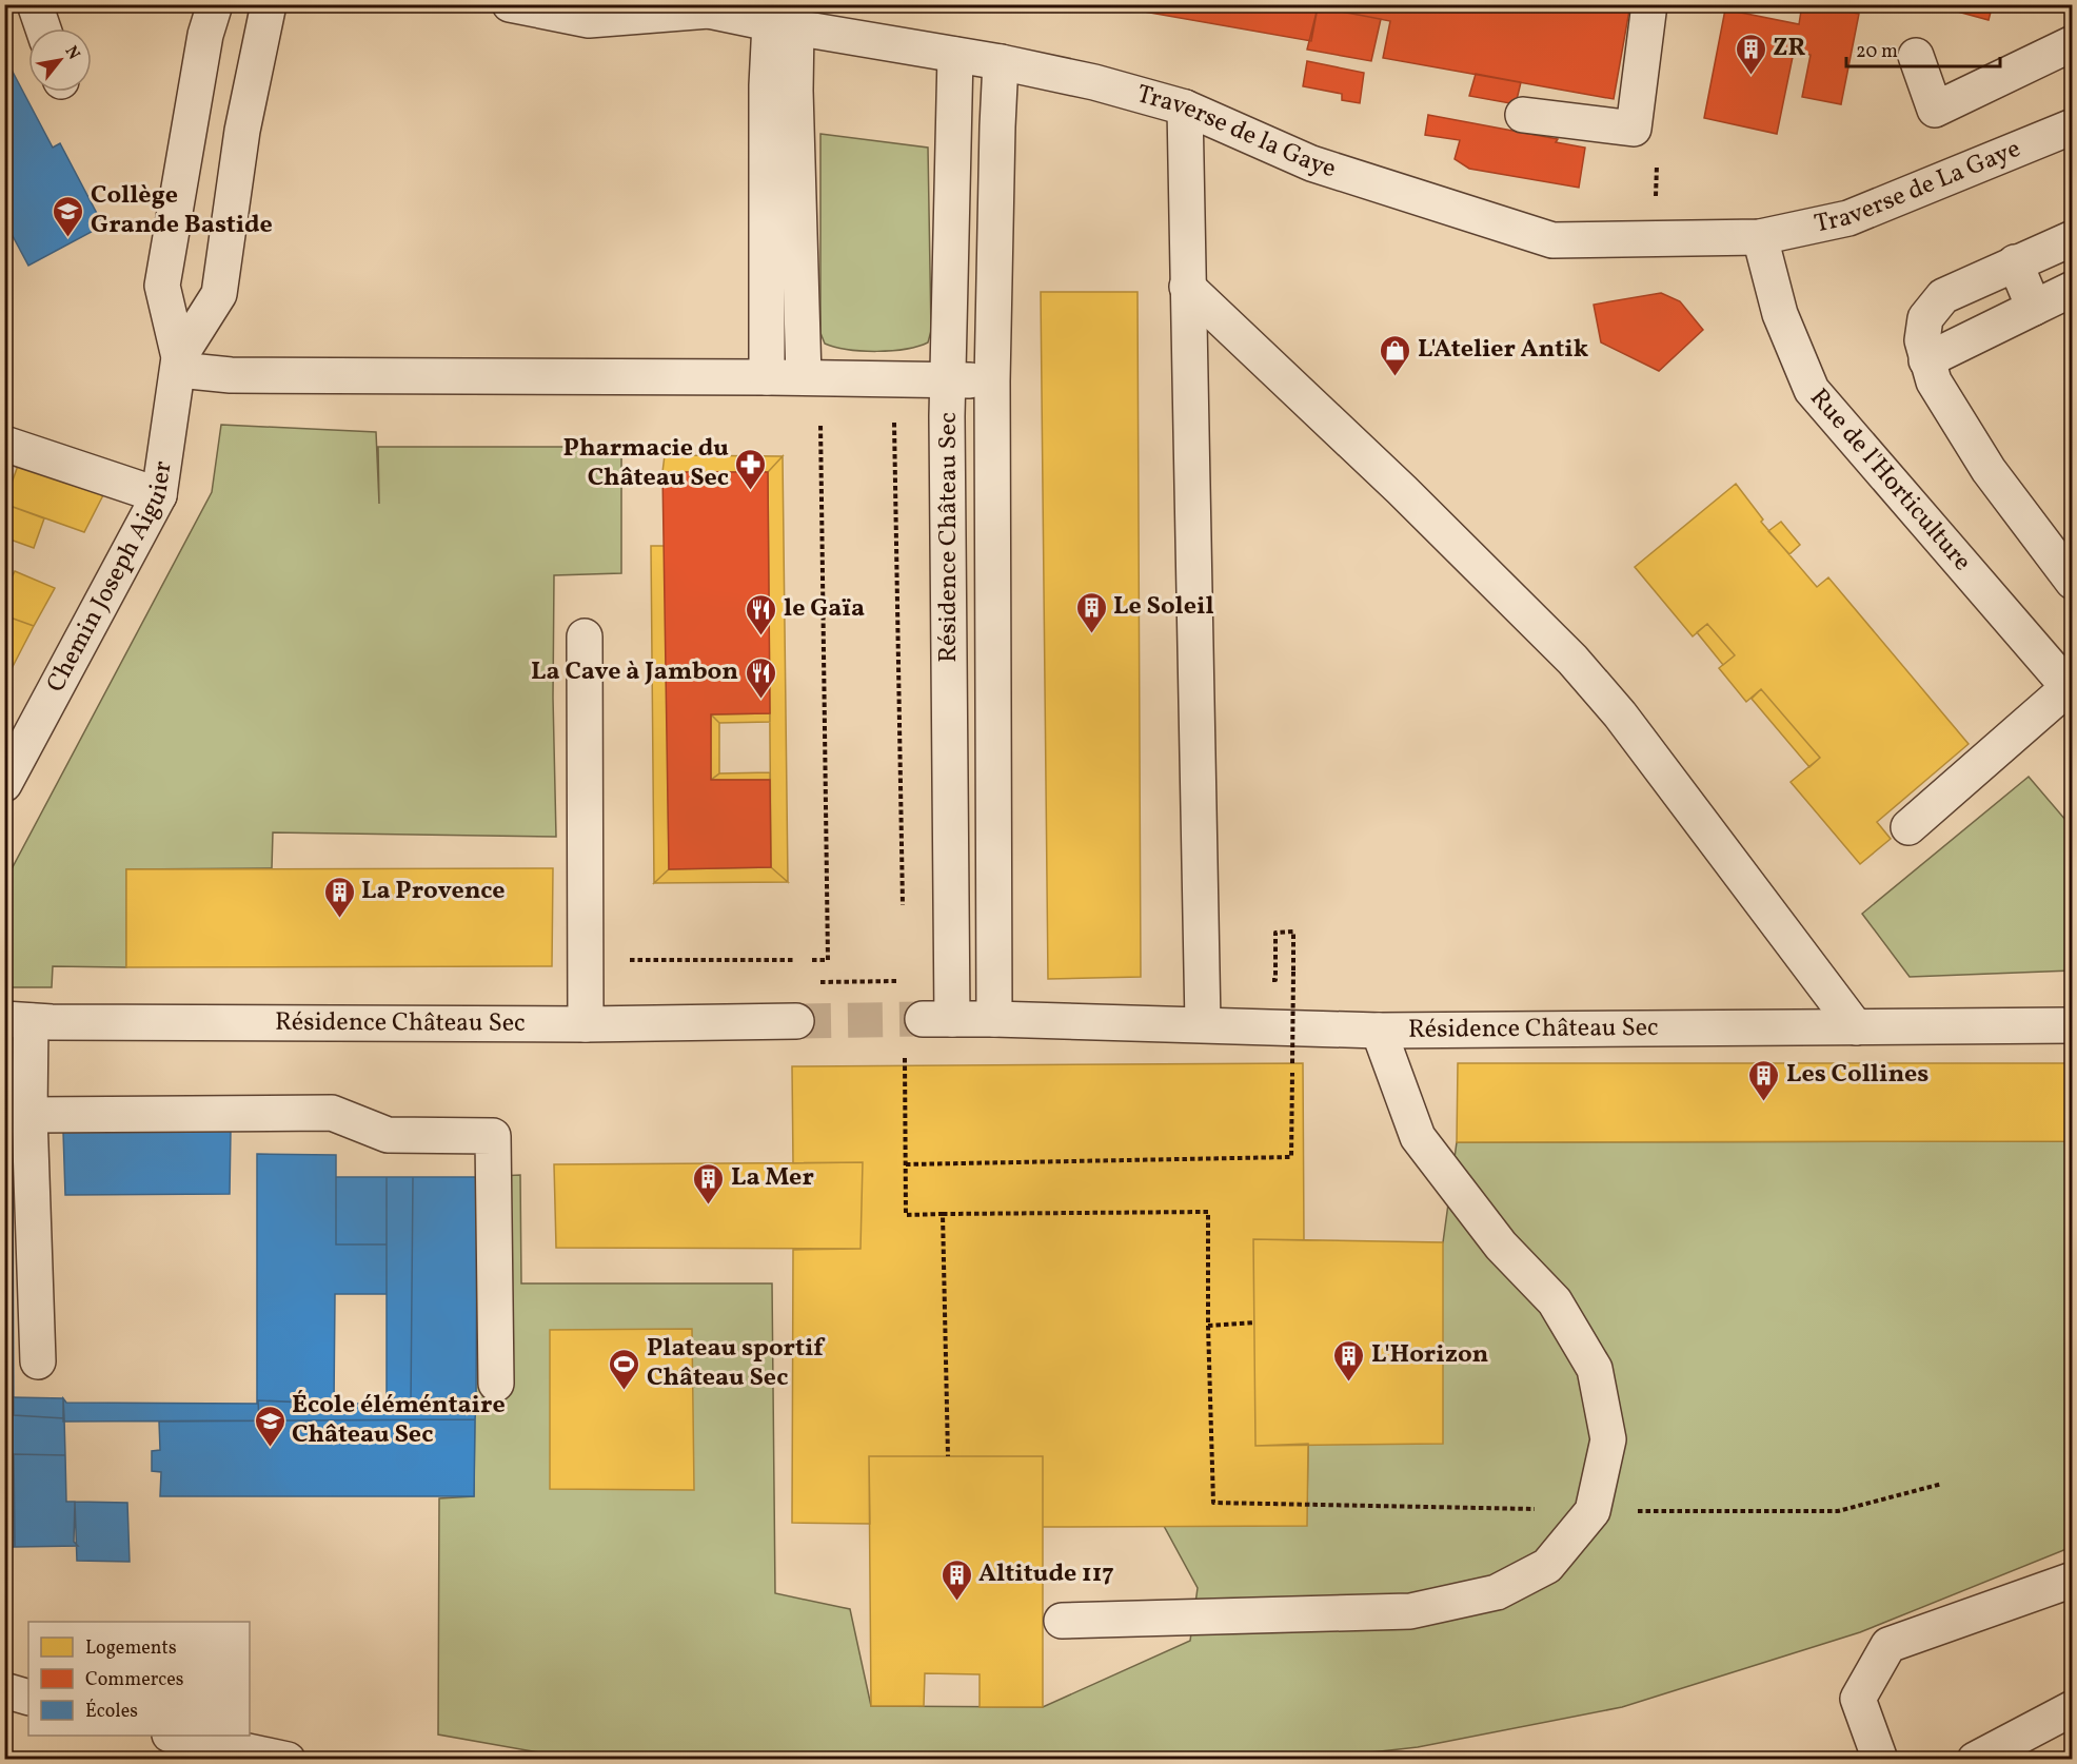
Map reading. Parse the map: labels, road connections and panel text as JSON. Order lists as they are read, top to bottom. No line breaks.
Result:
{"streets":{"street":["Traverse de la Gaye","Traverse de La Gaye","Rue de l'Horticulture","Résidence Château Sec","Chemin Joseph Aiguier"]},"crossings":[["Traverse de la Gaye","Traverse de La Gaye"],["Traverse de la Gaye","Rue de l'Horticulture"],["Traverse de la Gaye","Résidence Château Sec"],["Traverse de La Gaye","Rue de l'Horticulture"]],"places":{"building":["ZR","Le Soleil","La Provence","Les Collines","La Mer","L'Horizon","Altitude 117"],"school or university":["Collège Grande Bastide","École éléméntaire Château Sec"],"shop":["L'Atelier Antik"],"pharmacy":["Pharmacie du Château Sec"],"restaurant":["le Gaïa","La Cave à Jambon"],"sports":["Plateau sportif Château Sec"]},"legend":["Logements","Commerces","Écoles"],"scale_bar":"20 m","north":"top right"}
